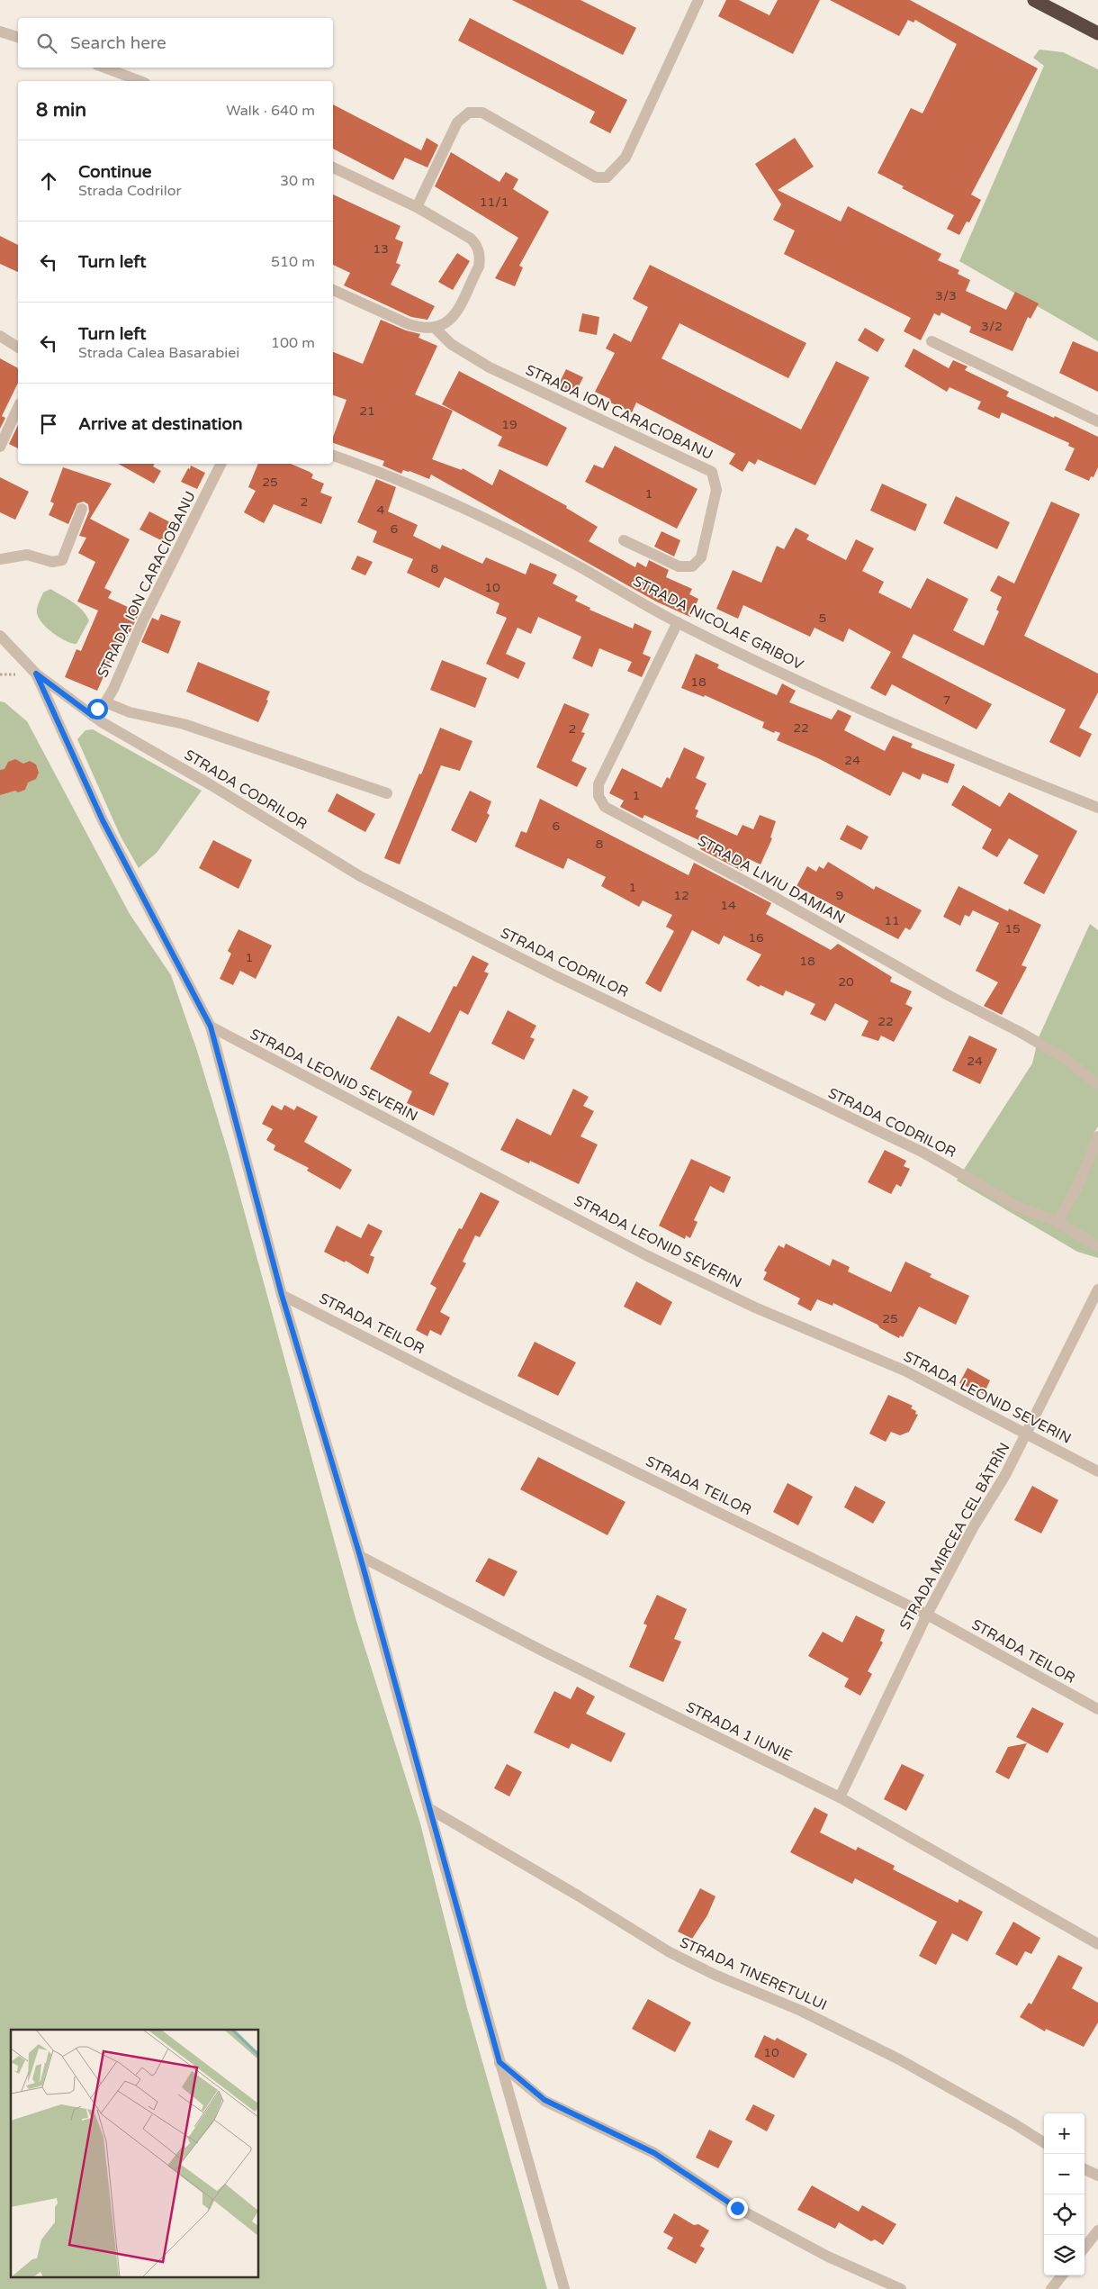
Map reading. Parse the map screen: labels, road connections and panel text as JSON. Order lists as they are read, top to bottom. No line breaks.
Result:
{"streets":{"street":["STRADA ION CARACIOBANU","STRADA NICOLAE GRIBOV","STRADA CODRILOR","STRADA LIVIU DAMIAN","STRADA LEONID SEVERIN","STRADA TEILOR","STRADA MIRCEA CEL BĂTRÎN","STRADA 1 IUNIE","STRADA TINERETULUI"]},"crossings":[["STRADA ION CARACIOBANU","STRADA CODRILOR"],["STRADA NICOLAE GRIBOV","STRADA LIVIU DAMIAN"],["STRADA LEONID SEVERIN","STRADA MIRCEA CEL BĂTRÎN"],["STRADA TEILOR","STRADA MIRCEA CEL BĂTRÎN"],["STRADA MIRCEA CEL BĂTRÎN","STRADA 1 IUNIE"]],"house_numbers":["11/1","13","3/3","3/2","21","19","25","1","2","4","6","8","10","5","18","7","22","2","24","1","6","8","1","12","9","14","11","15","16","1","18","20","22","24","25","10"],"page":{"search":"Search here","heading":["8 min","Walk · 640 m"],"list":[["Continue","Strada Codrilor","30 m"],["Turn left","510 m"],["Turn left","Strada Calea Basarabiei","100 m"],"Arrive at destination"],"map_buttons":["+","−"]}}
